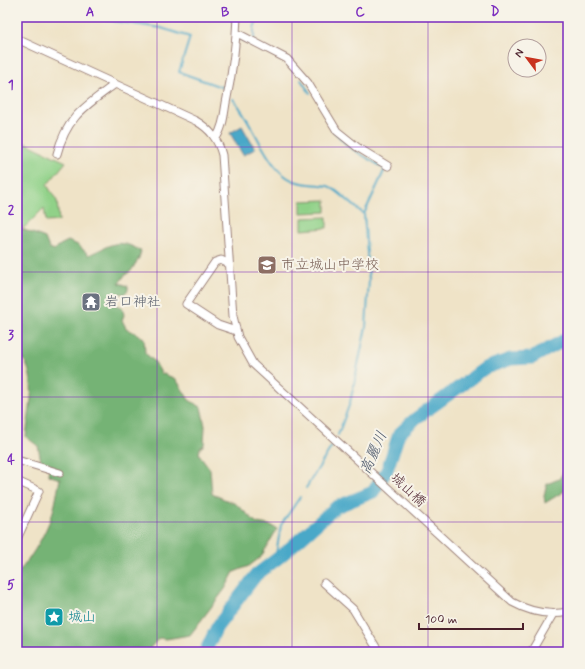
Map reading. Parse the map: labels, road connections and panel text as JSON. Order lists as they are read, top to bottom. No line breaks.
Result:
{"streets":{"street":["城山橋"]},"water":["高麗川"],"places":{"school or university":["市立城山中学校"],"temple":["岩口神社"],"place":["城山"]},"scale_bar":"100 m","north":"top left","grid":{"columns":["A","B","C","D"],"rows":["1","2","3","4","5"]}}
